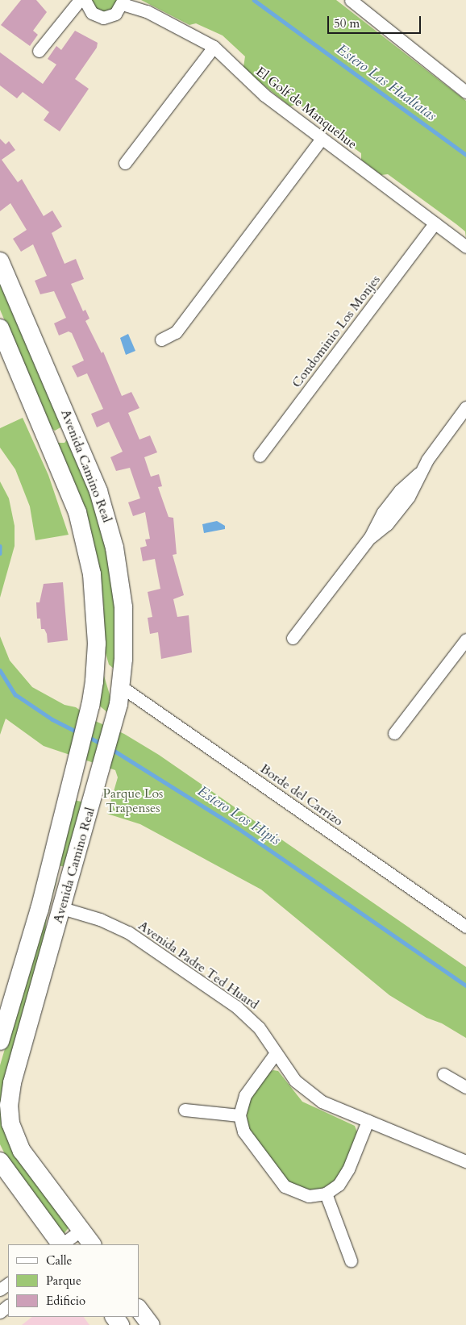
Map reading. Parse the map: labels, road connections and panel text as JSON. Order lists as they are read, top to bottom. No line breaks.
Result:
{"streets":{"main road":["Avenida Camino Real"],"street":["El Golf de Manquehue","Condominio Los Monjes","Borde del Carrizo","Avenida Padre Ted Huard"]},"crossings":[["El Golf de Manquehue","Condominio Los Monjes"],["Avenida Camino Real","Borde del Carrizo"],["Avenida Camino Real","Avenida Padre Ted Huard"]],"water":["Estero Las Hualtatas","Estero Los Hipis"],"parks":["Parque Los Trapenses"],"legend":["Calle","Parque","Edificio"],"scale_bar":"50 m"}
